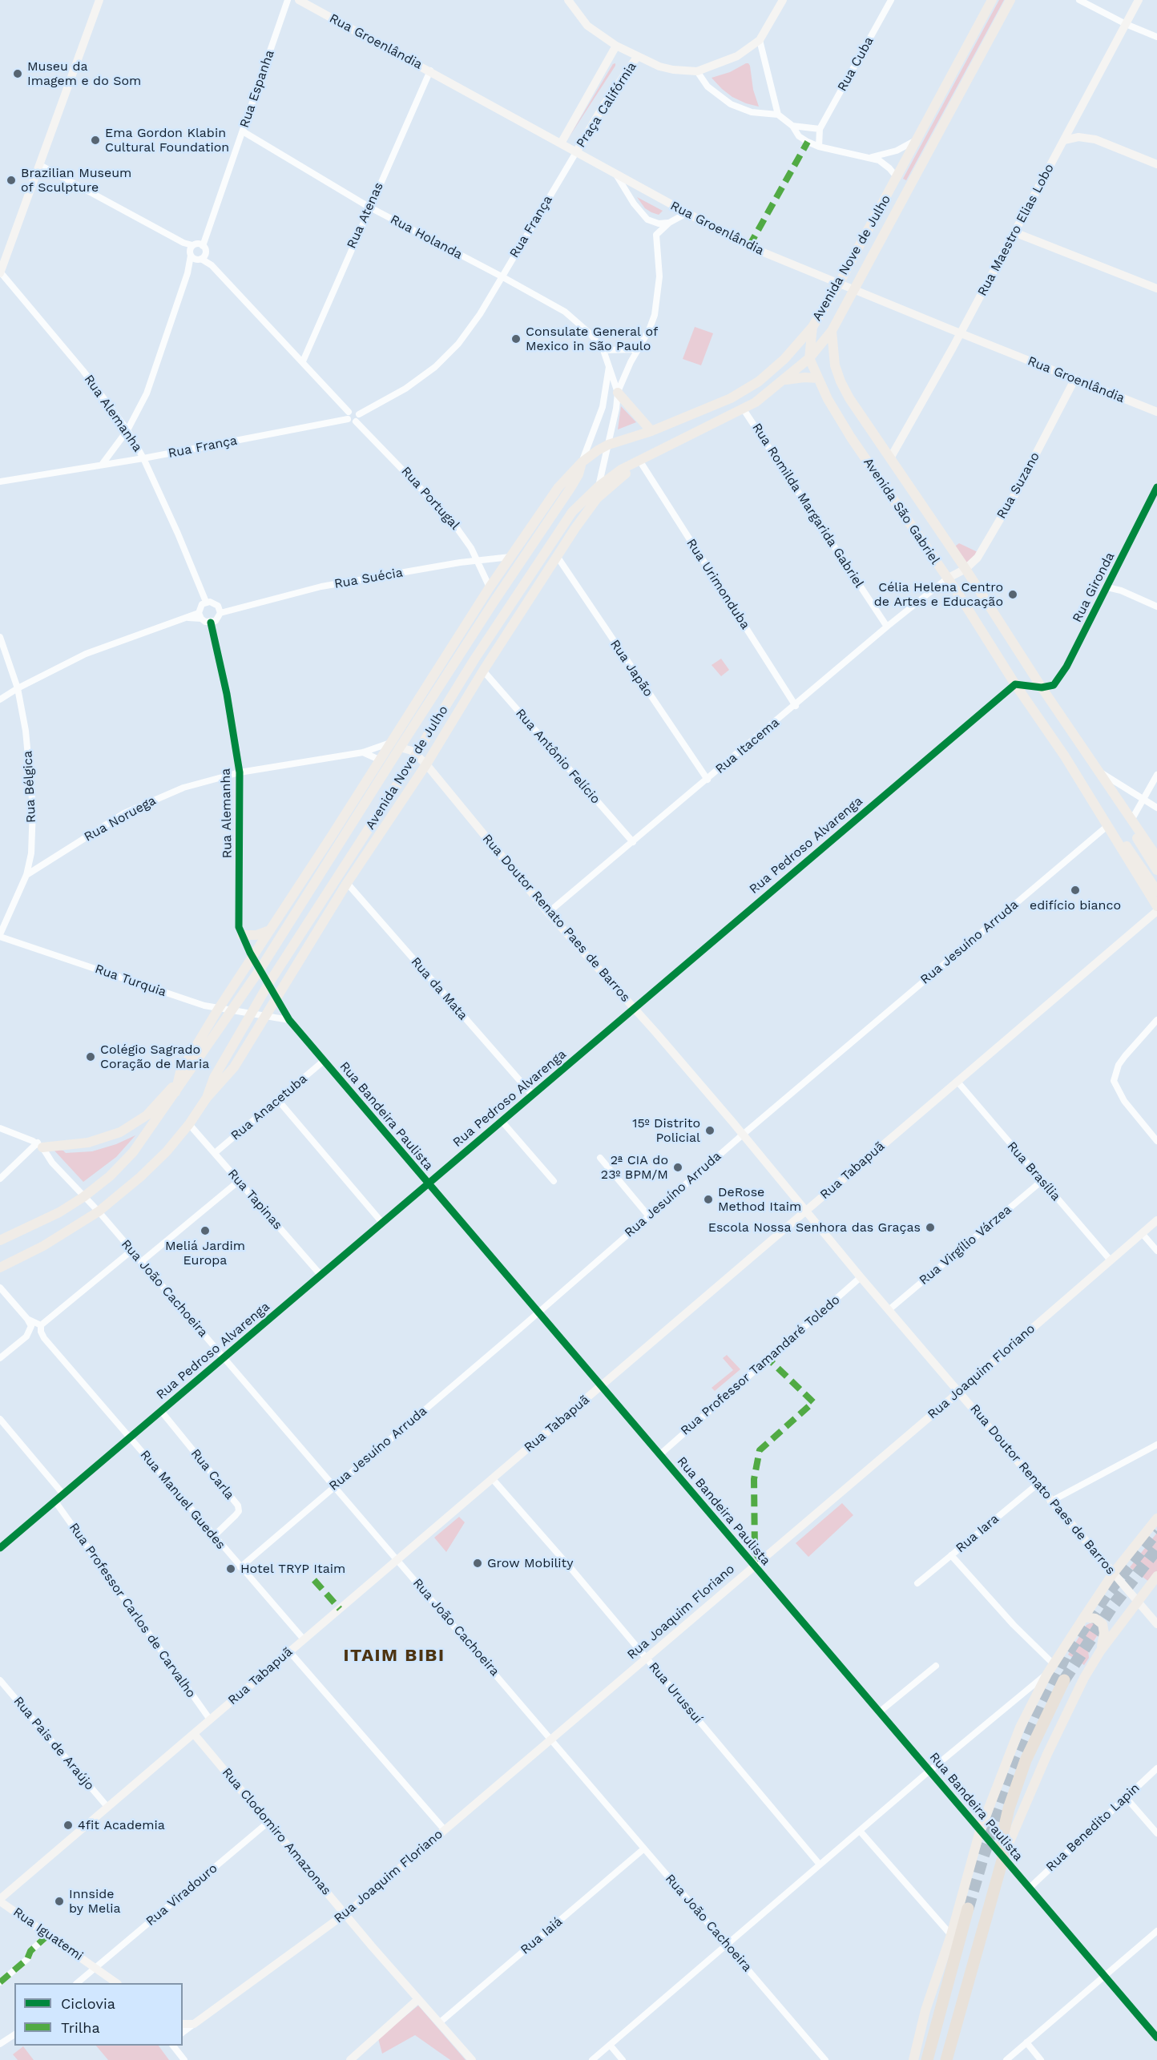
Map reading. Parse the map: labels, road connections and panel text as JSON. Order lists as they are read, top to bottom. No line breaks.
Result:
{"streets":{"main road":["Avenida Nove de Julho","Avenida São Gabriel"],"street":["Rua Groenlândia","Rua Cuba","Rua Espanha","Praça Califórnia","Rua Atenas","Rua França","Rua Maestro Elias Lobo","Rua Holanda","Rua Alemanha","Rua Suzano","Rua Portugal","Rua Romilda Margarida Gabriel","Rua Suécia","Rua Urimonduba","Rua Gironda","Rua Japão","Rua Itacema","Rua Antônio Felício","Rua Bélgica","Rua Noruega","Rua Pedroso Alvarenga","Rua Doutor Renato Paes de Barros","Rua Jesuíno Arruda","Rua Turquia","Rua da Mata","Rua Anacetuba","Rua Bandeira Paulista","Rua Tabapuã","Rua Brasília","Rua Tapinas","Rua Virgílio Várzea","Rua João Cachoeira","Rua Professor Tamandaré Toledo","Rua Joaquim Floriano","Rua Carla","Rua Manuel Guedes","Rua Iara","Rua Professor Carlos de Carvalho","Rua Urussuí","Rua Pais de Araújo","Rua Benedito Lapin","Rua Clodomiro Amazonas","Rua Viradouro","Rua Iguatemi","Rua Iaiá"]},"crossings":[["Rua Groenlândia","Praça Califórnia"],["Rua Groenlândia","Rua Atenas"],["Rua Groenlândia","Rua França"],["Rua Groenlândia","Rua Maestro Elias Lobo"],["Rua Groenlândia","Avenida Nove de Julho"],["Rua Groenlândia","Rua Suzano"],["Rua Espanha","Rua França"],["Rua Espanha","Rua Holanda"],["Rua Espanha","Rua Alemanha"],["Rua Espanha","Rua Portugal"],["Praça Califórnia","Rua França"],["Rua Atenas","Rua Holanda"],["Rua Atenas","Rua Portugal"],["Rua França","Rua Holanda"],["Rua França","Rua Alemanha"],["Rua França","Rua Portugal"],["Rua Maestro Elias Lobo","Avenida São Gabriel"],["Avenida Nove de Julho","Rua Alemanha"],["Avenida Nove de Julho","Rua Portugal"],["Avenida Nove de Julho","Rua Romilda Margarida Gabriel"],["Avenida Nove de Julho","Avenida São Gabriel"],["Avenida Nove de Julho","Rua Suécia"],["Avenida Nove de Julho","Rua Urimonduba"],["Avenida Nove de Julho","Rua Japão"],["Avenida Nove de Julho","Rua Antônio Felício"],["Avenida Nove de Julho","Rua Noruega"],["Avenida Nove de Julho","Rua Doutor Renato Paes de Barros"],["Avenida Nove de Julho","Rua Turquia"],["Avenida Nove de Julho","Rua da Mata"],["Avenida Nove de Julho","Rua Bandeira Paulista"],["Avenida Nove de Julho","Rua Tapinas"],["Avenida Nove de Julho","Rua João Cachoeira"],["Rua Alemanha","Rua Suécia"],["Rua Alemanha","Rua Noruega"],["Rua Alemanha","Rua Bandeira Paulista"],["Rua Suzano","Avenida São Gabriel"],["Rua Suzano","Rua Itacema"],["Rua Portugal","Rua Suécia"],["Rua Romilda Margarida Gabriel","Rua Itacema"],["Avenida São Gabriel","Rua Gironda"],["Avenida São Gabriel","Rua Itacema"],["Avenida São Gabriel","Rua Pedroso Alvarenga"],["Avenida São Gabriel","Rua Jesuíno Arruda"],["Rua Urimonduba","Rua Itacema"],["Rua Japão","Rua Itacema"],["Rua Itacema","Rua Antônio Felício"],["Rua Itacema","Rua Doutor Renato Paes de Barros"],["Rua Bélgica","Rua Noruega"],["Rua Bélgica","Rua Turquia"],["Rua Pedroso Alvarenga","Rua Doutor Renato Paes de Barros"],["Rua Pedroso Alvarenga","Rua da Mata"],["Rua Pedroso Alvarenga","Rua Bandeira Paulista"],["Rua Pedroso Alvarenga","Rua Tapinas"],["Rua Pedroso Alvarenga","Rua João Cachoeira"],["Rua Pedroso Alvarenga","Rua Carla"],["Rua Pedroso Alvarenga","Rua Manuel Guedes"],["Rua Pedroso Alvarenga","Rua Professor Carlos de Carvalho"],["Rua Doutor Renato Paes de Barros","Rua Jesuíno Arruda"],["Rua Doutor Renato Paes de Barros","Rua Tabapuã"],["Rua Doutor Renato Paes de Barros","Rua Virgílio Várzea"],["Rua Doutor Renato Paes de Barros","Rua Professor Tamandaré Toledo"],["Rua Doutor Renato Paes de Barros","Rua Joaquim Floriano"],["Rua Doutor Renato Paes de Barros","Rua Iara"],["Rua Jesuíno Arruda","Rua Bandeira Paulista"],["Rua Jesuíno Arruda","Rua João Cachoeira"],["Rua Jesuíno Arruda","Rua Manuel Guedes"],["Rua Anacetuba","Rua Bandeira Paulista"],["Rua Anacetuba","Rua Tapinas"],["Rua Bandeira Paulista","Rua Tabapuã"],["Rua Bandeira Paulista","Rua Professor Tamandaré Toledo"],["Rua Bandeira Paulista","Rua Joaquim Floriano"],["Rua Bandeira Paulista","Rua Benedito Lapin"],["Rua Tabapuã","Rua Brasília"],["Rua Tabapuã","Rua João Cachoeira"],["Rua Tabapuã","Rua Manuel Guedes"],["Rua Tabapuã","Rua Professor Carlos de Carvalho"],["Rua Tabapuã","Rua Urussuí"],["Rua Tabapuã","Rua Pais de Araújo"],["Rua Tabapuã","Rua Clodomiro Amazonas"],["Rua Tabapuã","Rua Iguatemi"],["Rua Brasília","Rua Virgílio Várzea"],["Rua Brasília","Rua Joaquim Floriano"],["Rua João Cachoeira","Rua Joaquim Floriano"],["Rua João Cachoeira","Rua Iaiá"],["Rua Joaquim Floriano","Rua Urussuí"],["Rua Joaquim Floriano","Rua Clodomiro Amazonas"],["Rua Carla","Rua Manuel Guedes"],["Rua Clodomiro Amazonas","Rua Viradouro"],["Rua Clodomiro Amazonas","Rua Iaiá"],["Rua Viradouro","Rua Iguatemi"]],"districts":["ITAIM BIBI"],"places":["Museu da Imagem e do Som","Ema Gordon Klabin Cultural Foundation","Brazilian Museum of Sculpture","Consulate General of Mexico in São Paulo","Célia Helena Centro de Artes e Educação","edifício bianco","Colégio Sagrado Coração de Maria","15º Distrito Policial","2ª CIA do 23º BPM/M","DeRose Method Itaim","Escola Nossa Senhora das Graças","Meliá Jardim Europa","Grow Mobility","Hotel TRYP Itaim","4fit Academia","Innside by Melia"],"legend":["Ciclovia","Trilha"]}
